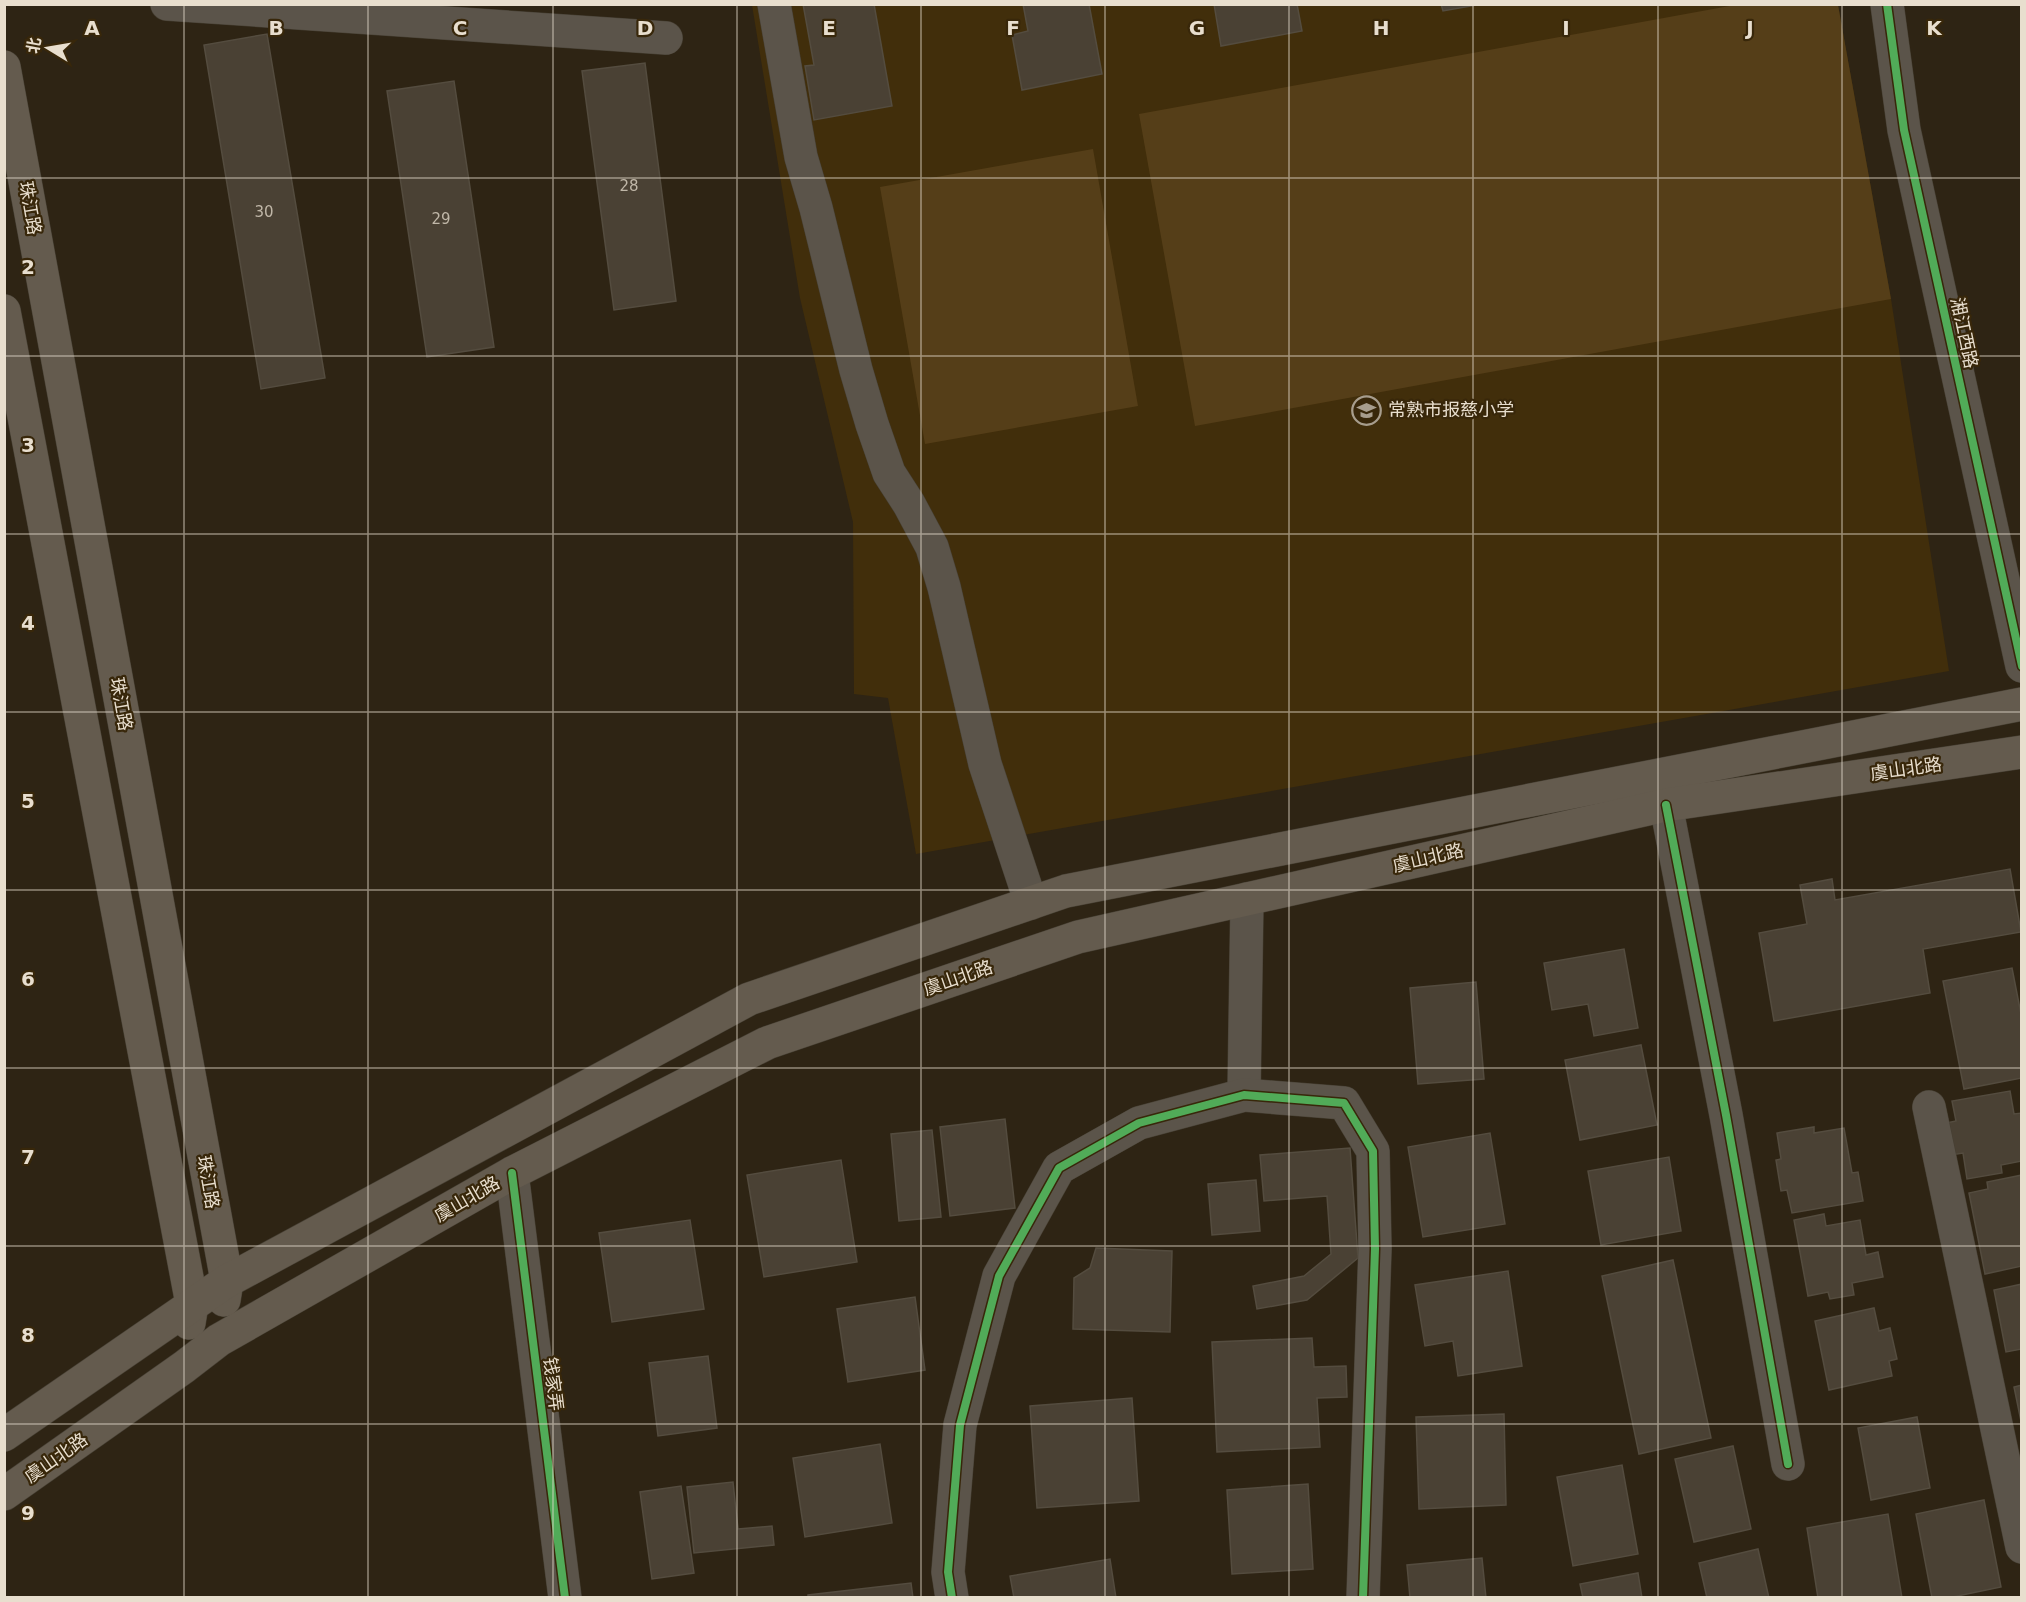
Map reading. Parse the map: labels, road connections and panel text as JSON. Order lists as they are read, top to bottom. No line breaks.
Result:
{"streets":{"main road":["珠江路","虞山北路"],"street":["湘江西路","钱家弄"]},"crossings":[["珠江路","虞山北路"],["虞山北路","钱家弄"]],"places":{"school or university":["常熟市报慈小学"]},"house_numbers":["28","30","29"],"north":"left","grid":{"columns":["A","B","C","D","E","F","G","H","I","J","K"],"rows":["2","3","4","5","6","7","8","9"]}}
